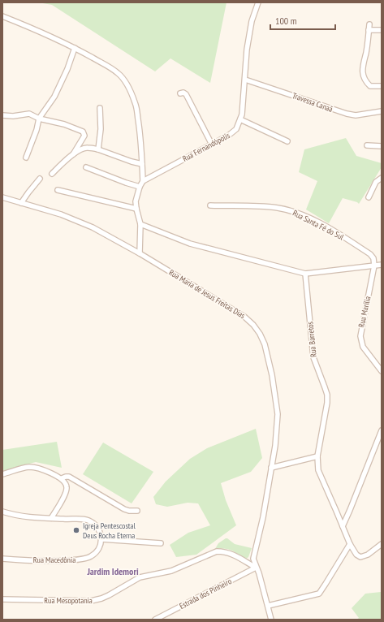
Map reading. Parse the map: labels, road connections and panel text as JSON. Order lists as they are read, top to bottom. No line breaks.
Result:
{"streets":{"street":["Travessa Canaã","Rua Fernandópolis","Rua Santa Fé do Sul","Rua Maria de Jesus Freitas Dias","Rua Marília","Rua Barretos","Rua Macedônia","Estrada dos Pinheiro","Rua Mesopotania"]},"crossings":[["Travessa Canaã","Rua Fernandópolis"],["Rua Santa Fé do Sul","Rua Marília"],["Rua Maria de Jesus Freitas Dias","Estrada dos Pinheiro"],["Rua Maria de Jesus Freitas Dias","Rua Mesopotania"],["Estrada dos Pinheiro","Rua Mesopotania"]],"districts":["Jardim Idemori"],"places":["Igreja Pentescostal Deus Rocha Eterna"],"scale_bar":"100 m"}
